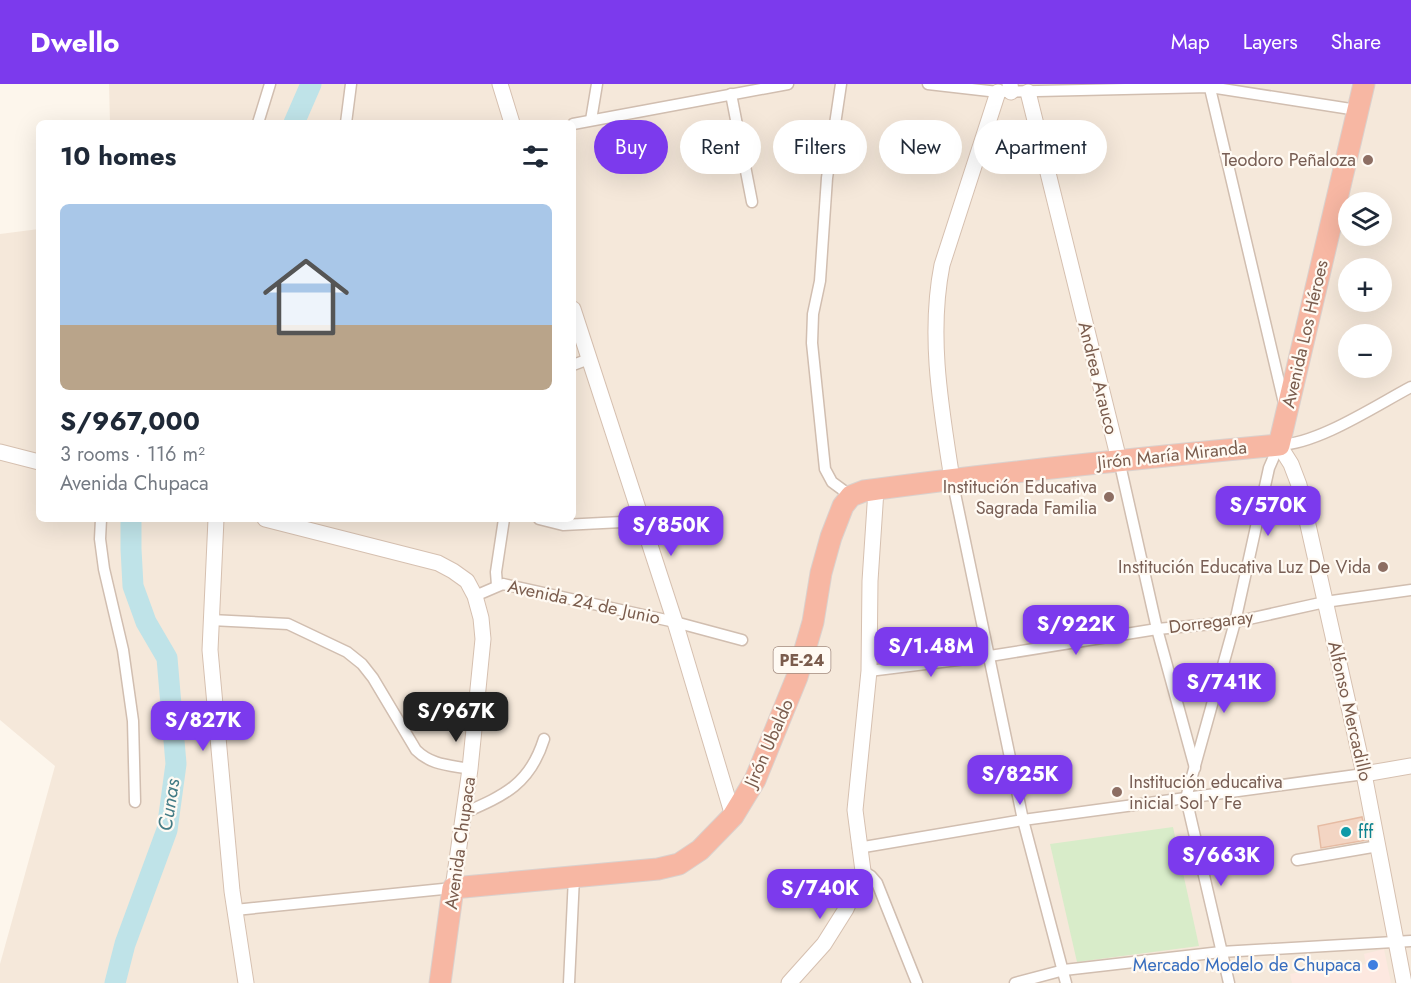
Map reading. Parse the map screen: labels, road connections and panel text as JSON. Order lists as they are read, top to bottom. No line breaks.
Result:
{"streets":{"highway":["Avenida Los Héroes","Jirón María Miranda","PE-24","Jirón Ubaldo","Avenida Chupaca"],"street":["Andrea Arauco","Avenida 24 de Junio","Dorregaray","Alfonso Mercadillo"]},"crossings":[["Avenida Los Héroes","Jirón María Miranda"],["Avenida Los Héroes","Alfonso Mercadillo"],["Andrea Arauco","Jirón María Miranda"],["Andrea Arauco","Dorregaray"],["Jirón María Miranda","Alfonso Mercadillo"],["Jirón María Miranda","Jirón Ubaldo"],["Avenida 24 de Junio","Avenida Chupaca"],["Dorregaray","Alfonso Mercadillo"],["PE-24","Jirón Ubaldo"],["PE-24","Avenida Chupaca"]],"water":["Cunas"],"places":["Teodoro Peñaloza","Institución Educativa Sagrada Familia","Institución Educativa Luz De Vida","Institución educativa inicial Sol Y Fe","fff","Mercado Modelo de Chupaca"],"page":{"header":"Dwello","nav":["Map","Layers","Share"],"chip":["Buy","Rent","Filters","New","Apartment"],"heading":"10 homes","map_buttons":["+","−"],"list":[{"name":"S/967,000","note":"3 rooms · 116 m² · Avenida Chupaca"}],"price":["S/570K","S/850K","S/922K","S/1.48M","S/741K","S/967K","S/827K","S/825K","S/663K","S/740K"]}}
